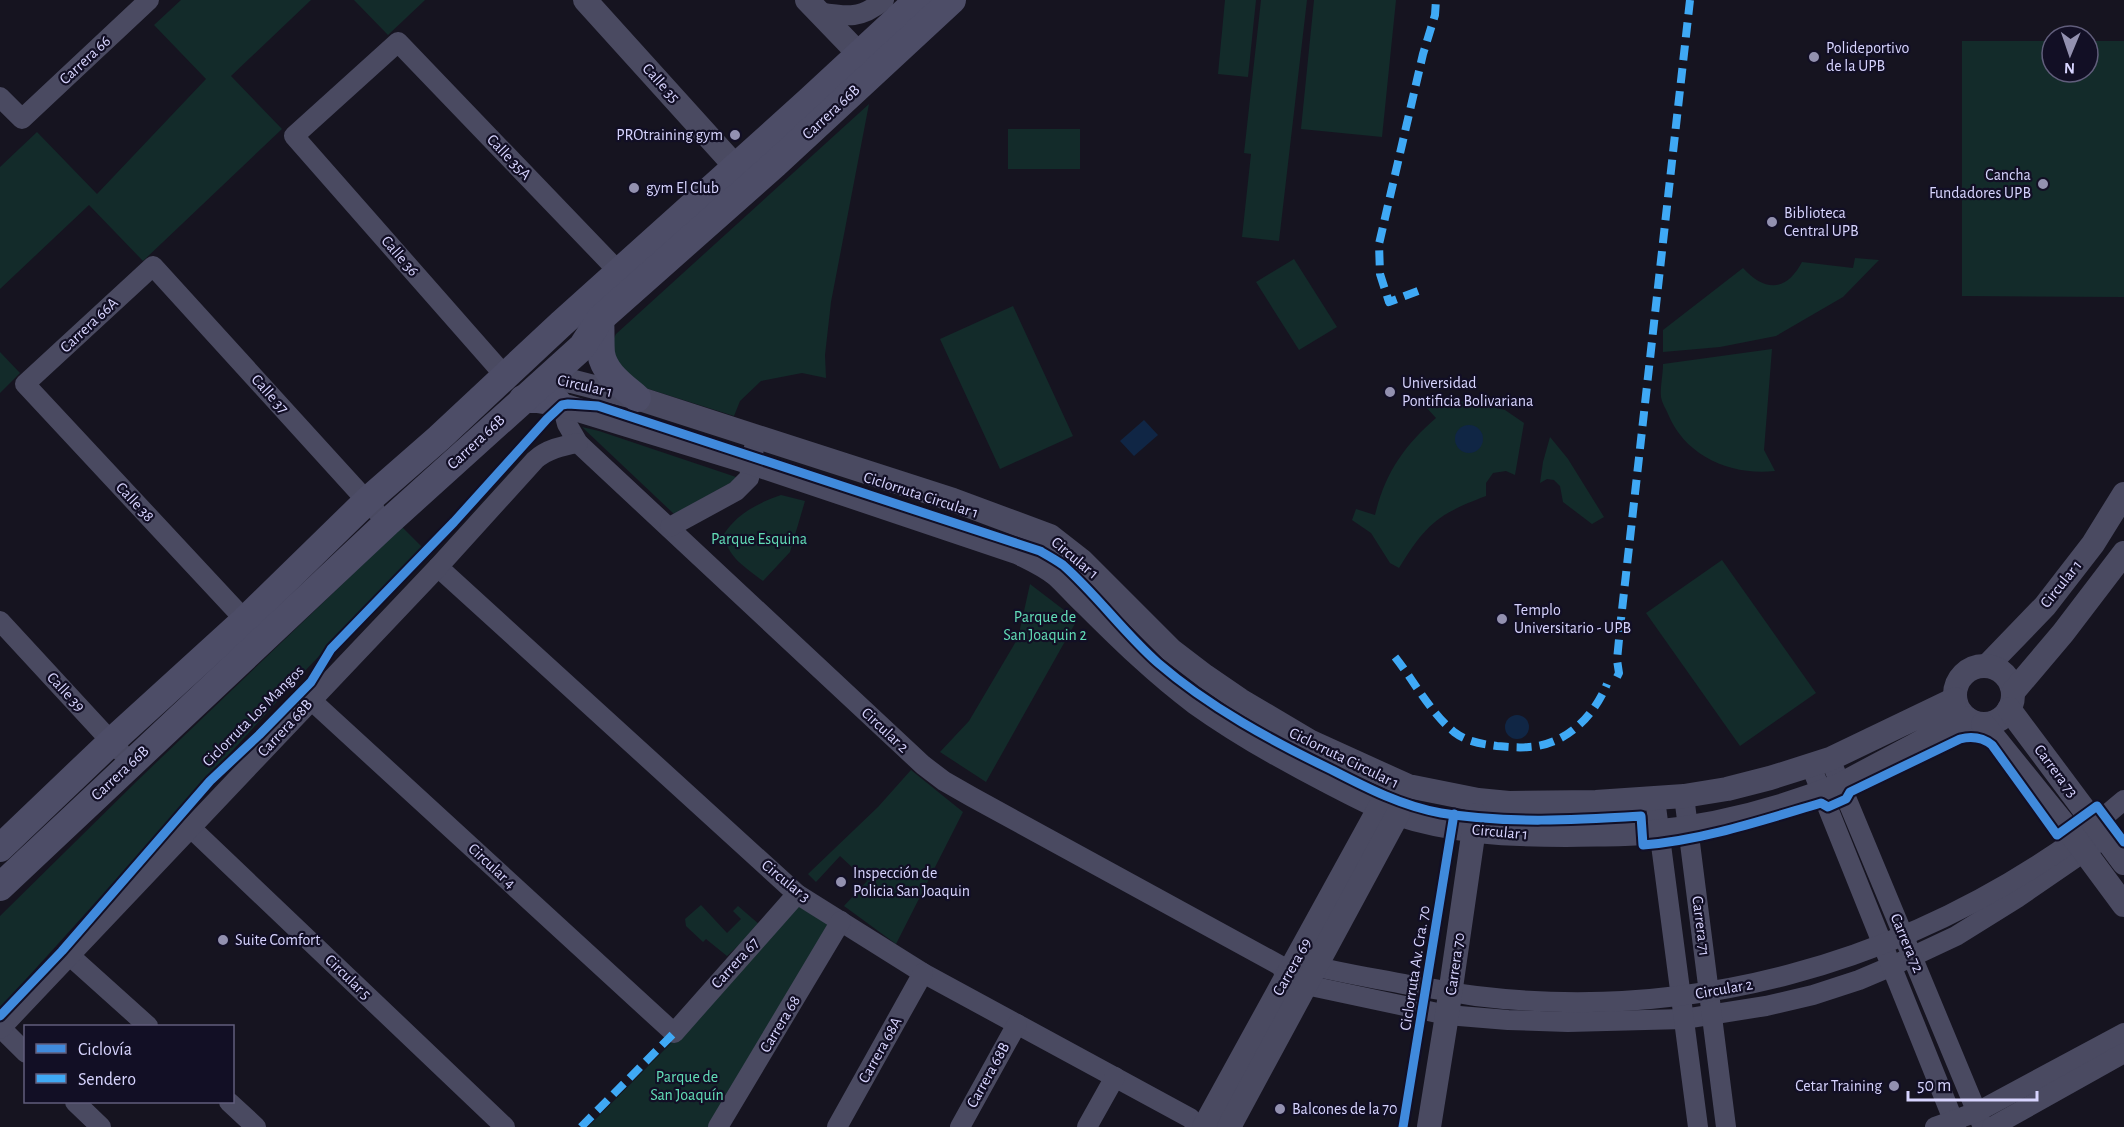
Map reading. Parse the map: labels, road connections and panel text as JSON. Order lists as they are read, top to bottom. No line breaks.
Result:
{"streets":{"main road":["Carrera 66B"],"street":["Carrera 66","Calle 35","Calle 35A","Calle 36","Carrera 66A","Circular 1","Calle 37","Calle 38","Calle 39","Carrera 68B","Circular 2","Carrera 73","Circular 4","Circular 3","Carrera 71","Carrera 72","Carrera 67","Carrera 70","Carrera 69","Circular 5","Carrera 68","Carrera 68A"],"cycle path":["Ciclorruta Circular 1","Ciclorruta Av. Cra. 70"]},"crossings":[["Calle 35","Carrera 66B"],["Carrera 66B","Calle 35A"],["Carrera 66B","Calle 36"],["Carrera 66B","Circular 1"],["Carrera 66B","Calle 37"],["Carrera 66B","Calle 38"],["Carrera 66B","Calle 39"],["Carrera 66B","Circular 2"],["Calle 35A","Calle 36"],["Carrera 66A","Calle 37"],["Carrera 66A","Calle 38"],["Circular 1","Circular 2"],["Circular 1","Carrera 73"],["Circular 1","Carrera 71"],["Circular 1","Carrera 72"],["Circular 1","Carrera 70"],["Circular 1","Carrera 69"],["Carrera 68B","Circular 2"],["Carrera 68B","Circular 4"],["Carrera 68B","Circular 3"],["Carrera 68B","Circular 5"],["Circular 2","Carrera 73"],["Circular 2","Carrera 71"],["Circular 2","Carrera 72"],["Circular 2","Carrera 70"],["Circular 2","Carrera 69"],["Circular 4","Carrera 67"],["Circular 3","Carrera 67"],["Circular 3","Carrera 69"],["Circular 3","Carrera 68"],["Circular 3","Carrera 68A"]],"parks":["Parque Esquina","Parque de San Joaquin 2","Parque de San Joaquín"],"places":["Polideportivo de la UPB","PROtraining gym","Cancha Fundadores UPB","gym El Club","Biblioteca Central UPB","Universidad Pontificia Bolivariana","Templo Universitario - UPB","Inspección de Policia San Joaquin","Suite Comfort","Cetar Training","Balcones de la 70"],"legend":["Ciclovía","Sendero"],"scale_bar":"50 m","north":"bottom"}
